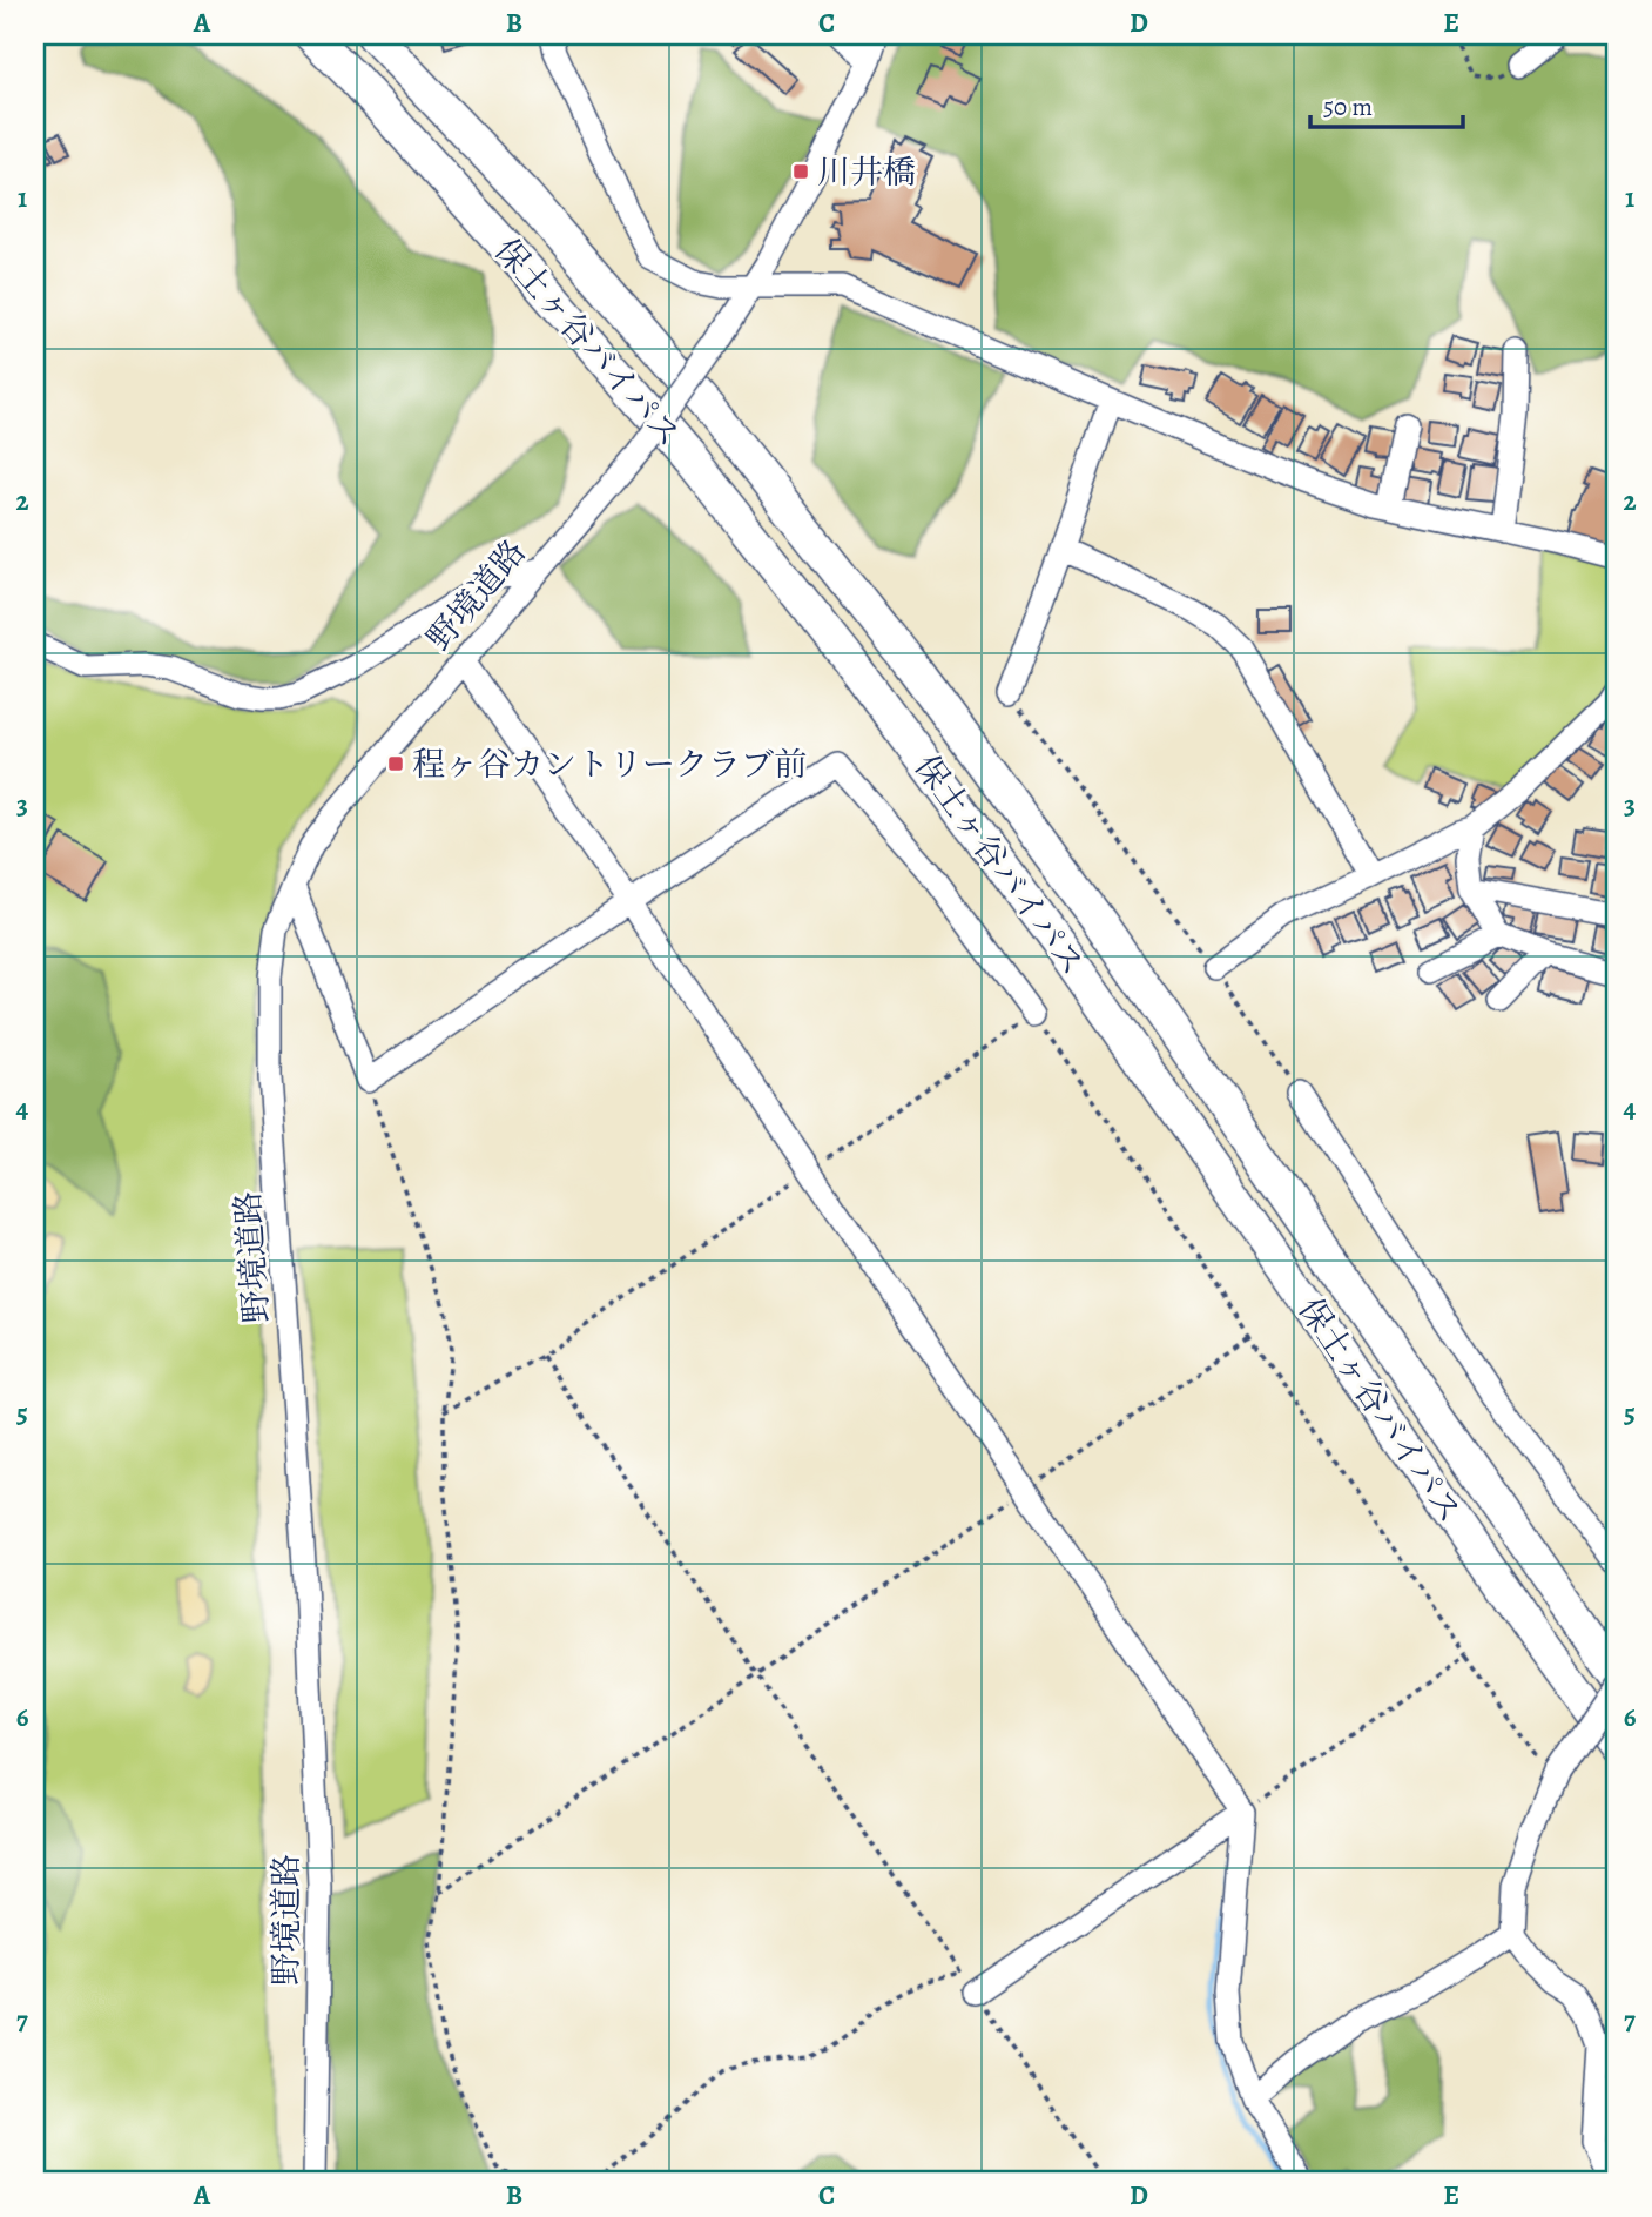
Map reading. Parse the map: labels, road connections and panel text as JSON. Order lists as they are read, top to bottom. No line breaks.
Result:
{"streets":{"highway":["保土ヶ谷バイパス"],"street":["野境道路"]},"places":{"transit":["川井橋","程ヶ谷カントリークラブ前"]},"scale_bar":"50 m","grid":{"columns":["A","B","C","D","E"],"rows":["1","2","3","4","5","6","7"]}}
